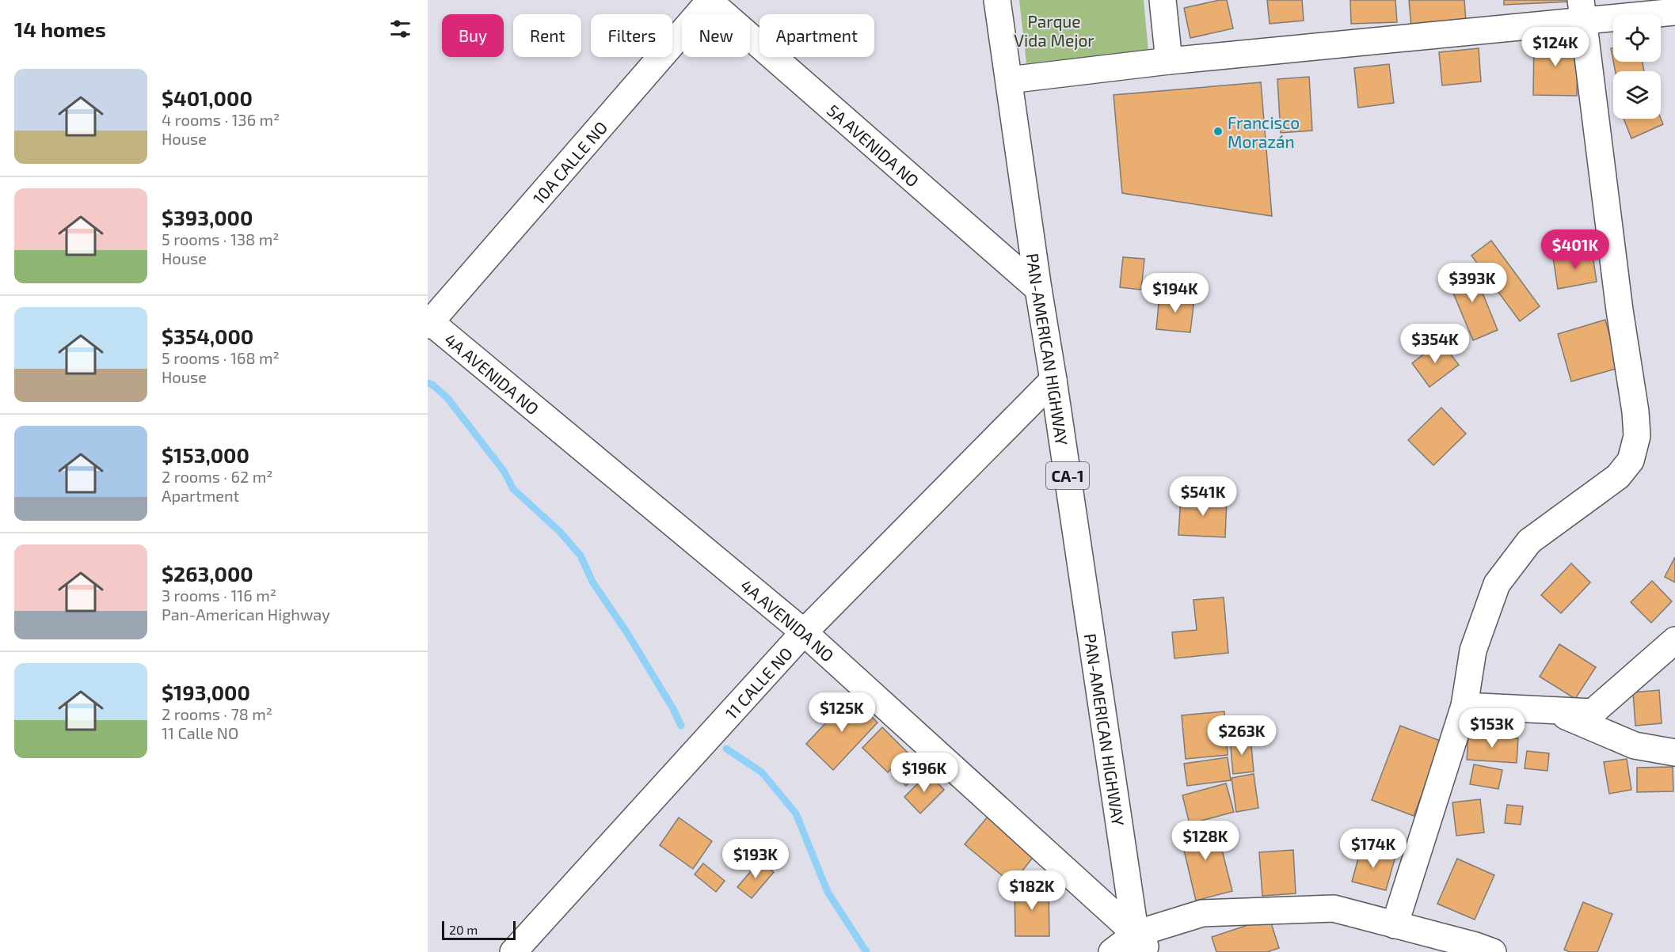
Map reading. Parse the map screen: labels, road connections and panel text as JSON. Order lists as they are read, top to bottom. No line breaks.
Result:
{"streets":{"main road":["5A AVENIDA NO","10A CALLE NO","PAN-AMERICAN HIGHWAY","4A AVENIDA NO","CA-1","11 CALLE NO"]},"crossings":[["5A AVENIDA NO","10A CALLE NO"],["5A AVENIDA NO","PAN-AMERICAN HIGHWAY"],["10A CALLE NO","4A AVENIDA NO"],["PAN-AMERICAN HIGHWAY","4A AVENIDA NO"],["PAN-AMERICAN HIGHWAY","11 CALLE NO"],["4A AVENIDA NO","11 CALLE NO"]],"parks":["Parque Vida Mejor"],"places":["Francisco Morazán"],"scale_bar":"20 m","page":{"heading":"14 homes","chip":["Buy","Rent","Filters","New","Apartment"],"price":["$124K","$401K","$393K","$194K","$354K","$541K","$125K","$153K","$263K","$196K","$128K","$174K","$193K","$182K"],"list":[{"name":"$401,000","note":"4 rooms · 136 m² · House"},{"name":"$393,000","note":"5 rooms · 138 m² · House"},{"name":"$354,000","note":"5 rooms · 168 m² · House"},{"name":"$153,000","note":"2 rooms · 62 m² · Apartment"},{"name":"$263,000","note":"3 rooms · 116 m² · Pan-American Highway"},{"name":"$193,000","note":"2 rooms · 78 m² · 11 Calle NO"}],"scale":"20 m"}}
